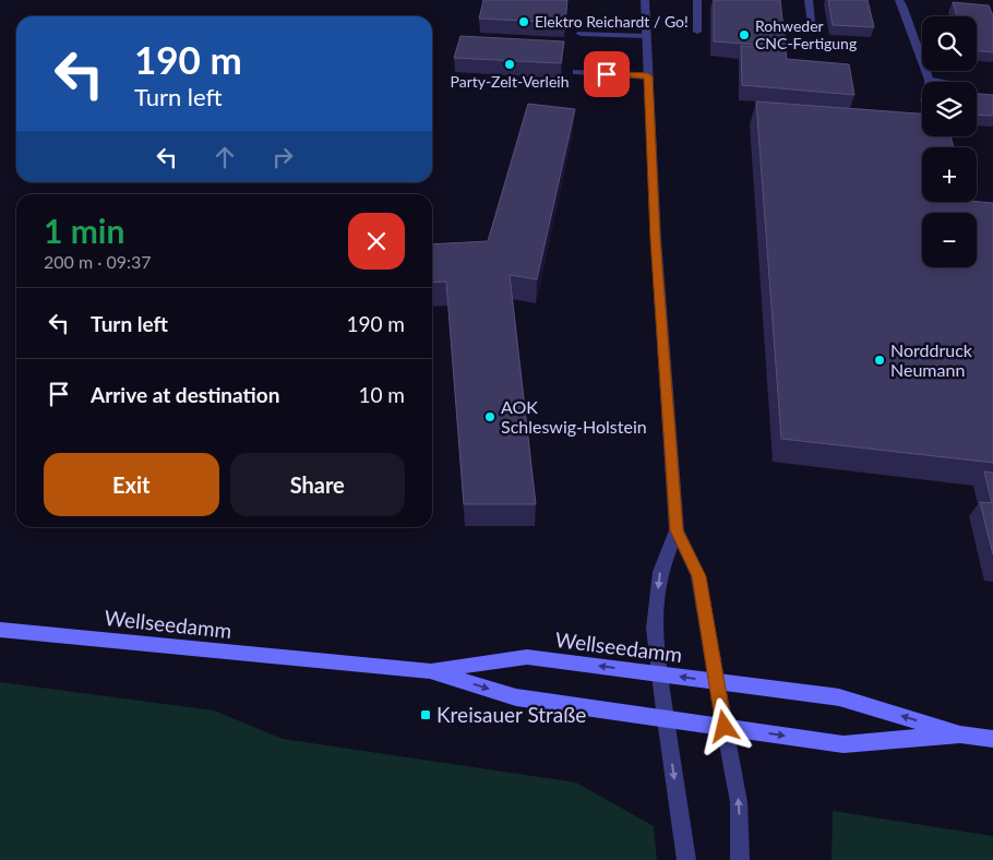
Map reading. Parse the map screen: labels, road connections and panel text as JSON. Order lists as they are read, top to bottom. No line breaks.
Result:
{"streets":{"main road":["Wellseedamm"]},"places":{"other":["Elektro Reichardt / Go!","Rohweder CNC-Fertigung","Party-Zelt-Verleih","Norddruck Neumann","AOK Schleswig-Holstein"],"transit":["Kreisauer Straße"]},"page":{"map_buttons":["+","−"],"turn":["190 m","Turn left"],"heading":["1 min","200 m · 09:37"],"list":[{"name":"Turn left","value":"190 m"},{"name":"Arrive at destination","value":"10 m"}],"buttons":["Exit","Share"]}}
